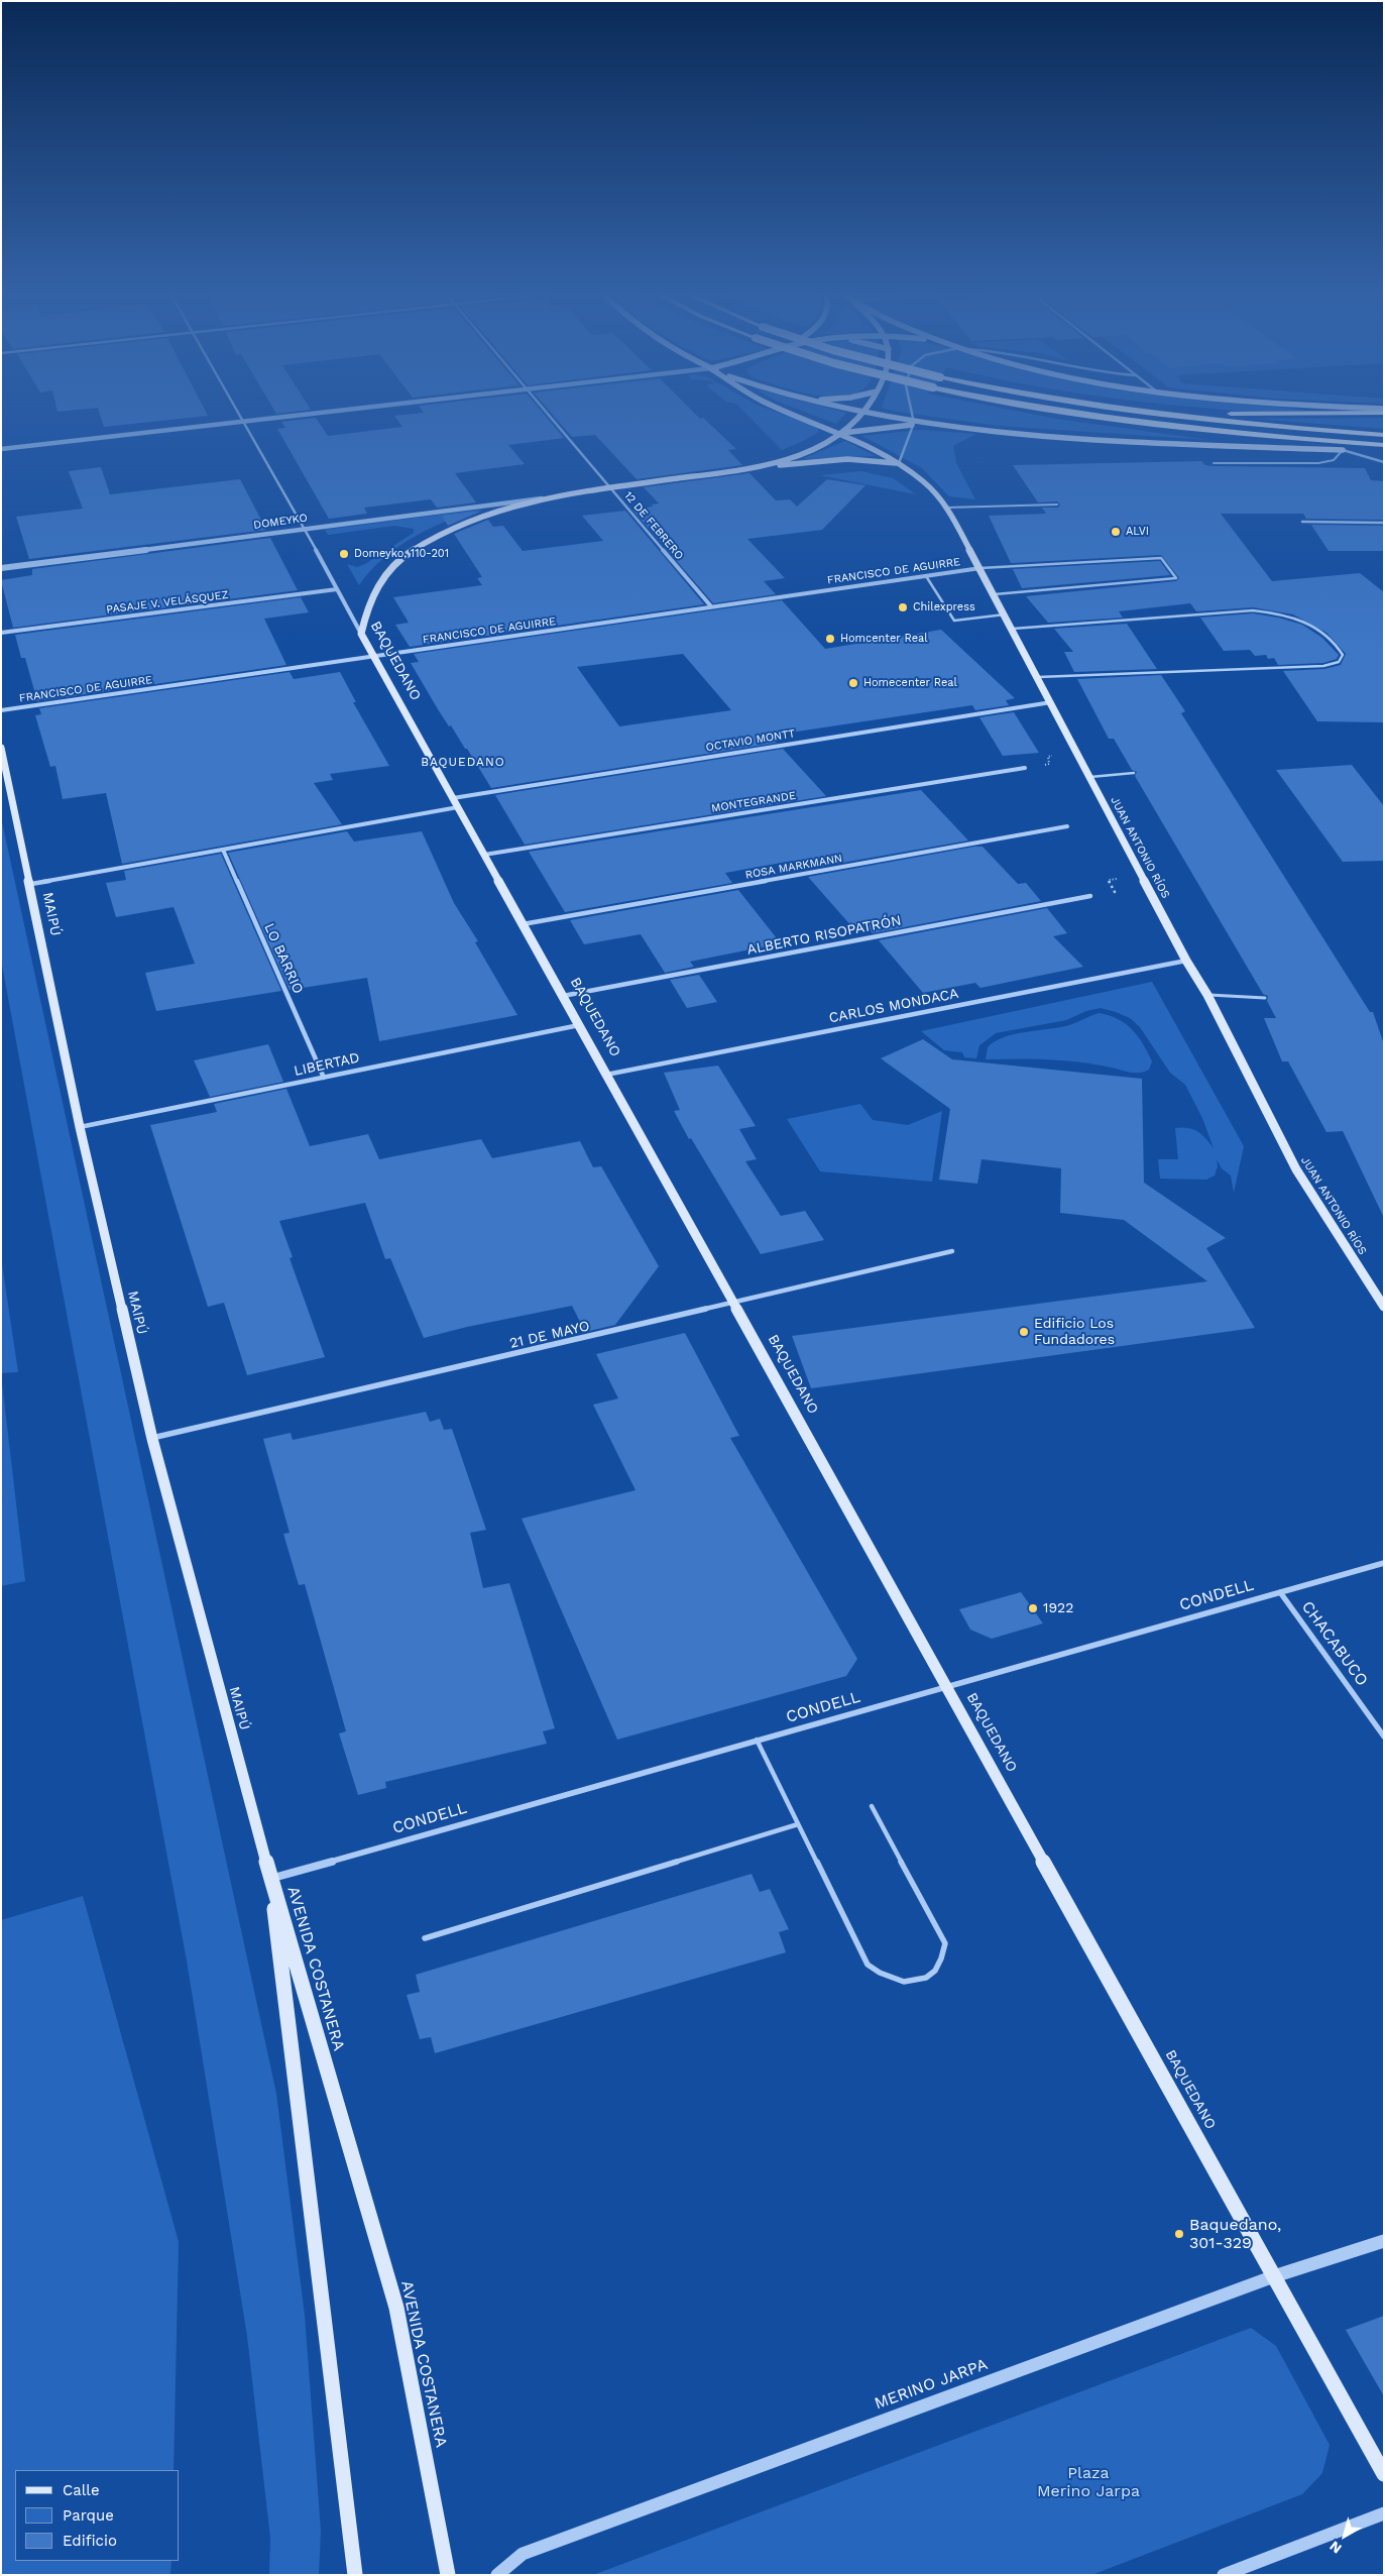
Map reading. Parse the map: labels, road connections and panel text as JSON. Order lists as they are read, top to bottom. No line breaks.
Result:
{"streets":{"main road":["DOMEYKO","BAQUEDANO","JUAN ANTONIO RÍOS","MAIPÚ","AVENIDA COSTANERA"],"street":["12 DE FEBRERO","FRANCISCO DE AGUIRRE","PASAJE V. VELÁSQUEZ","OCTAVIO MONTT","MONTEGRANDE","ROSA MARKMANN","ALBERTO RISOPATRÓN","LO BARRIO","CARLOS MONDACA","LIBERTAD","21 DE MAYO","CONDELL","CHACABUCO","MERINO JARPA"]},"crossings":[["DOMEYKO","12 DE FEBRERO"],["DOMEYKO","BAQUEDANO"],["DOMEYKO","JUAN ANTONIO RÍOS"],["12 DE FEBRERO","FRANCISCO DE AGUIRRE"],["FRANCISCO DE AGUIRRE","BAQUEDANO"],["FRANCISCO DE AGUIRRE","JUAN ANTONIO RÍOS"],["PASAJE V. VELÁSQUEZ","BAQUEDANO"],["BAQUEDANO","OCTAVIO MONTT"],["BAQUEDANO","MONTEGRANDE"],["BAQUEDANO","ROSA MARKMANN"],["BAQUEDANO","ALBERTO RISOPATRÓN"],["BAQUEDANO","CARLOS MONDACA"],["BAQUEDANO","LIBERTAD"],["BAQUEDANO","21 DE MAYO"],["BAQUEDANO","CONDELL"],["BAQUEDANO","MERINO JARPA"],["OCTAVIO MONTT","JUAN ANTONIO RÍOS"],["JUAN ANTONIO RÍOS","CARLOS MONDACA"],["MAIPÚ","LIBERTAD"],["MAIPÚ","21 DE MAYO"],["MAIPÚ","CONDELL"],["MAIPÚ","AVENIDA COSTANERA"],["LO BARRIO","LIBERTAD"],["CONDELL","CHACABUCO"],["CONDELL","AVENIDA COSTANERA"]],"districts":["BAQUEDANO"],"parks":["Plaza Merino Jarpa"],"places":["ALVI","Domeyko, 110-201","Chilexpress","Homcenter Real","Homecenter Real","Edificio Los Fundadores","1922","Baquedano, 301-329"],"legend":["Calle","Parque","Edificio"],"north":"bottom left"}
